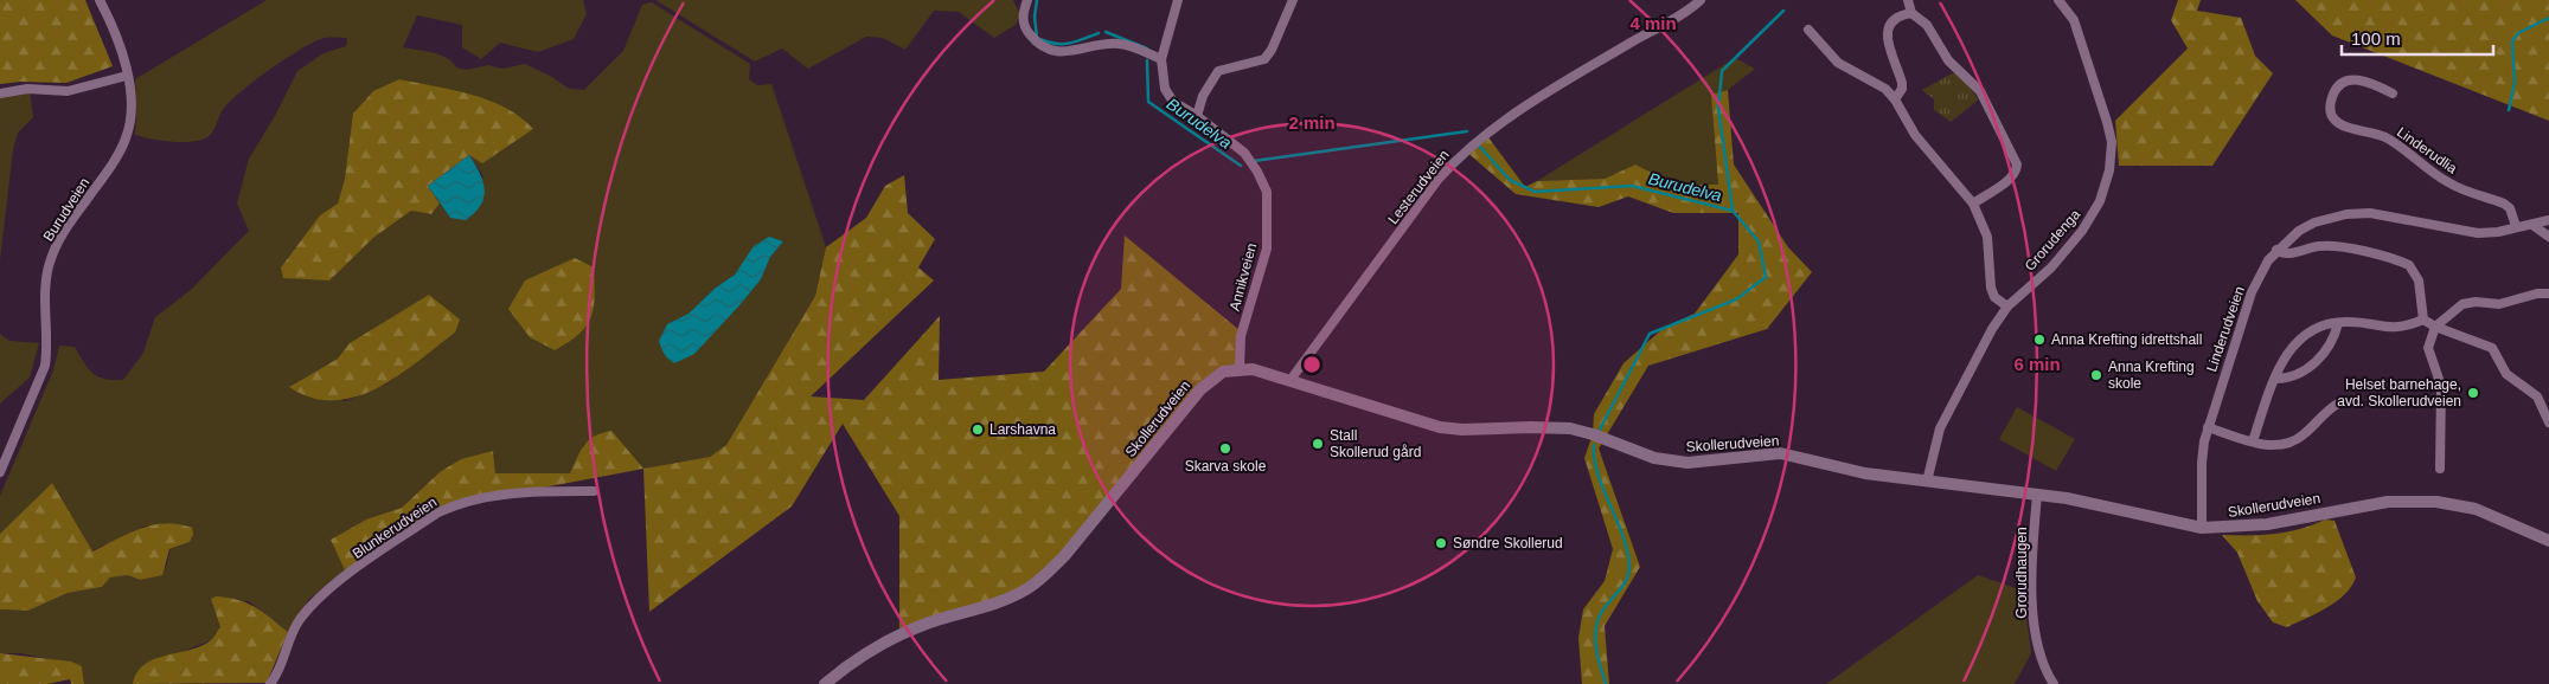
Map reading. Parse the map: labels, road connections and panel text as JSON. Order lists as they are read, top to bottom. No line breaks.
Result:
{"streets":{"street":["Linderudlia","Lesterudveien","Burudveien","Grorudenga","Annikveien","Linderudveien","Skollerudveien","Blunkerudveien","Grorudhaugen"]},"crossings":[["Linderudlia","Linderudveien"],["Lesterudveien","Skollerudveien"],["Grorudenga","Skollerudveien"],["Annikveien","Skollerudveien"],["Linderudveien","Skollerudveien"],["Skollerudveien","Grorudhaugen"]],"water":["Burudelva"],"places":["Anna Krefting idrettshall","Anna Krefting skole","Helset barnehage, avd. Skollerudveien","Larshavna","Stall Skollerud gård","Skarva skole","Søndre Skollerud"],"scale_bar":"100 m","rings":["4 min","2 min","6 min"]}
